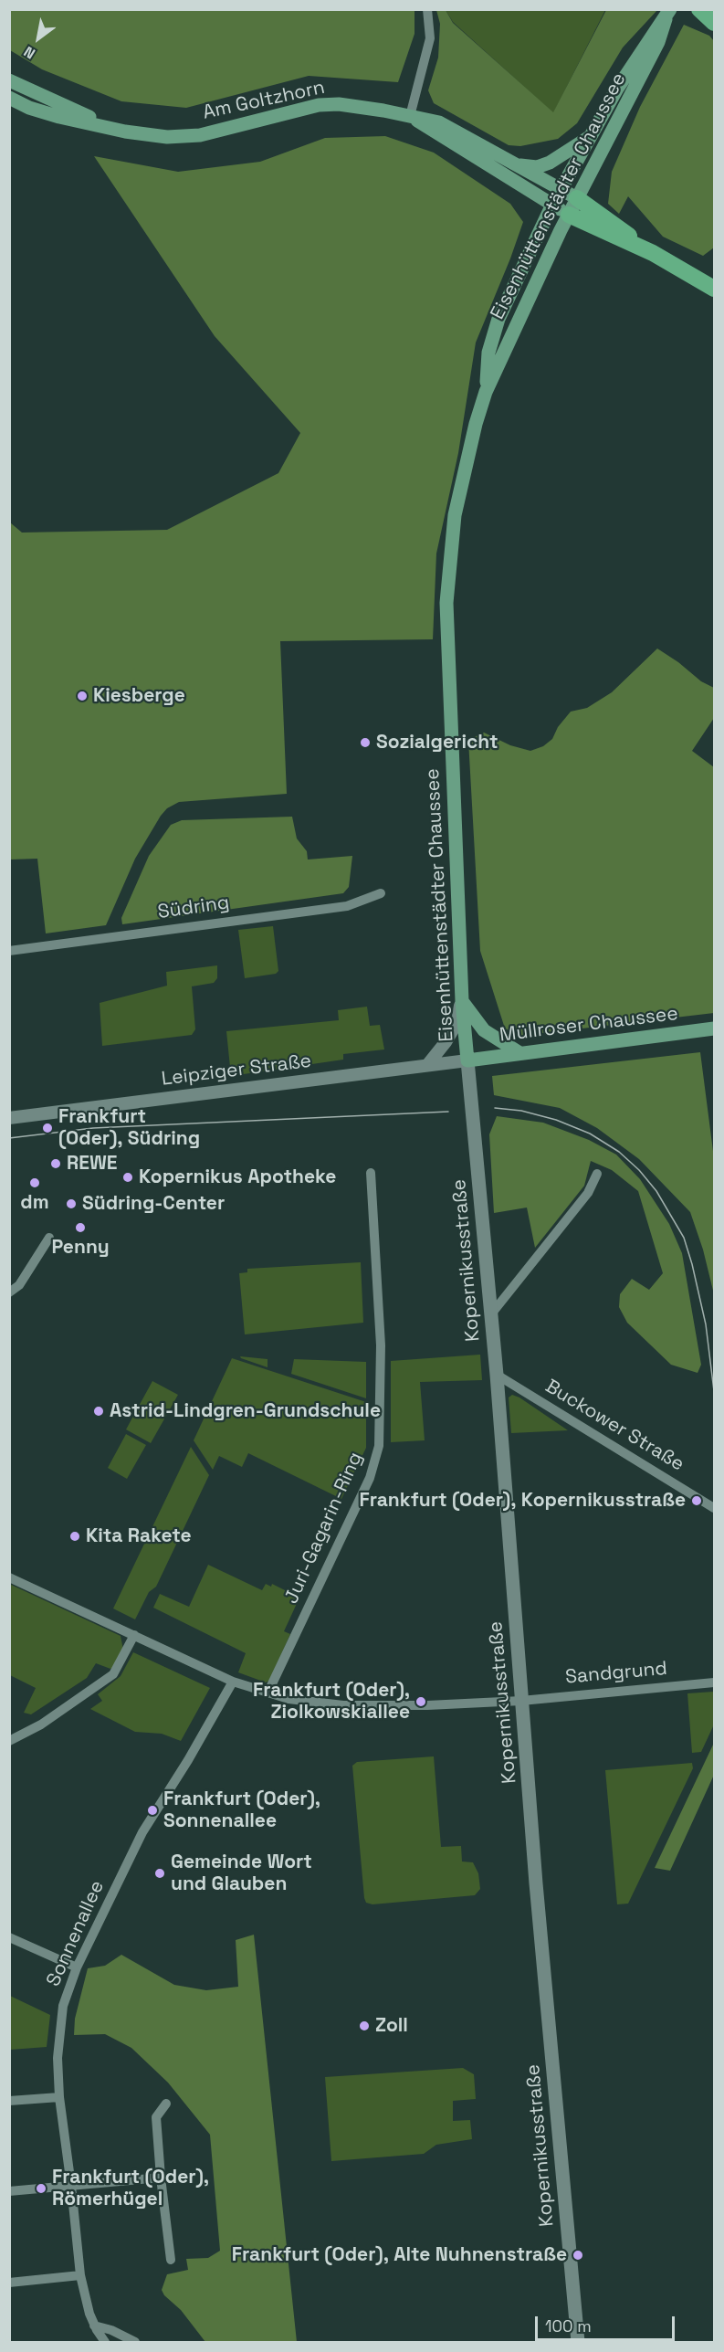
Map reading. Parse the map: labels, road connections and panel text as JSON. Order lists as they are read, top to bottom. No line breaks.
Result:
{"streets":{"main road":["Am Goltzhorn","Eisenhüttenstädter Chaussee","Müllroser Chaussee","Kopernikusstraße"],"street":["Südring","Leipziger Straße","Buckower Straße","Juri-Gagarin-Ring","Sandgrund","Sonnenallee"]},"crossings":[["Am Goltzhorn","Eisenhüttenstädter Chaussee"],["Eisenhüttenstädter Chaussee","Müllroser Chaussee"],["Eisenhüttenstädter Chaussee","Leipziger Straße"],["Eisenhüttenstädter Chaussee","Kopernikusstraße"],["Müllroser Chaussee","Leipziger Straße"],["Müllroser Chaussee","Kopernikusstraße"],["Leipziger Straße","Kopernikusstraße"],["Kopernikusstraße","Buckower Straße"],["Kopernikusstraße","Sandgrund"],["Juri-Gagarin-Ring","Sandgrund"],["Sandgrund","Sonnenallee"]],"places":["Kiesberge","Sozialgericht","Frankfurt (Oder), Südring","REWE","Kopernikus Apotheke","dm","Südring-Center","Penny","Astrid-Lindgren-Grundschule","Frankfurt (Oder), Kopernikusstraße","Kita Rakete","Frankfurt (Oder), Ziolkowskiallee","Frankfurt (Oder), Sonnenallee","Gemeinde Wort und Glauben","Zoll","Frankfurt (Oder), Römerhügel","Frankfurt (Oder), Alte Nuhnenstraße"],"scale_bar":"100 m","north":"bottom left"}
